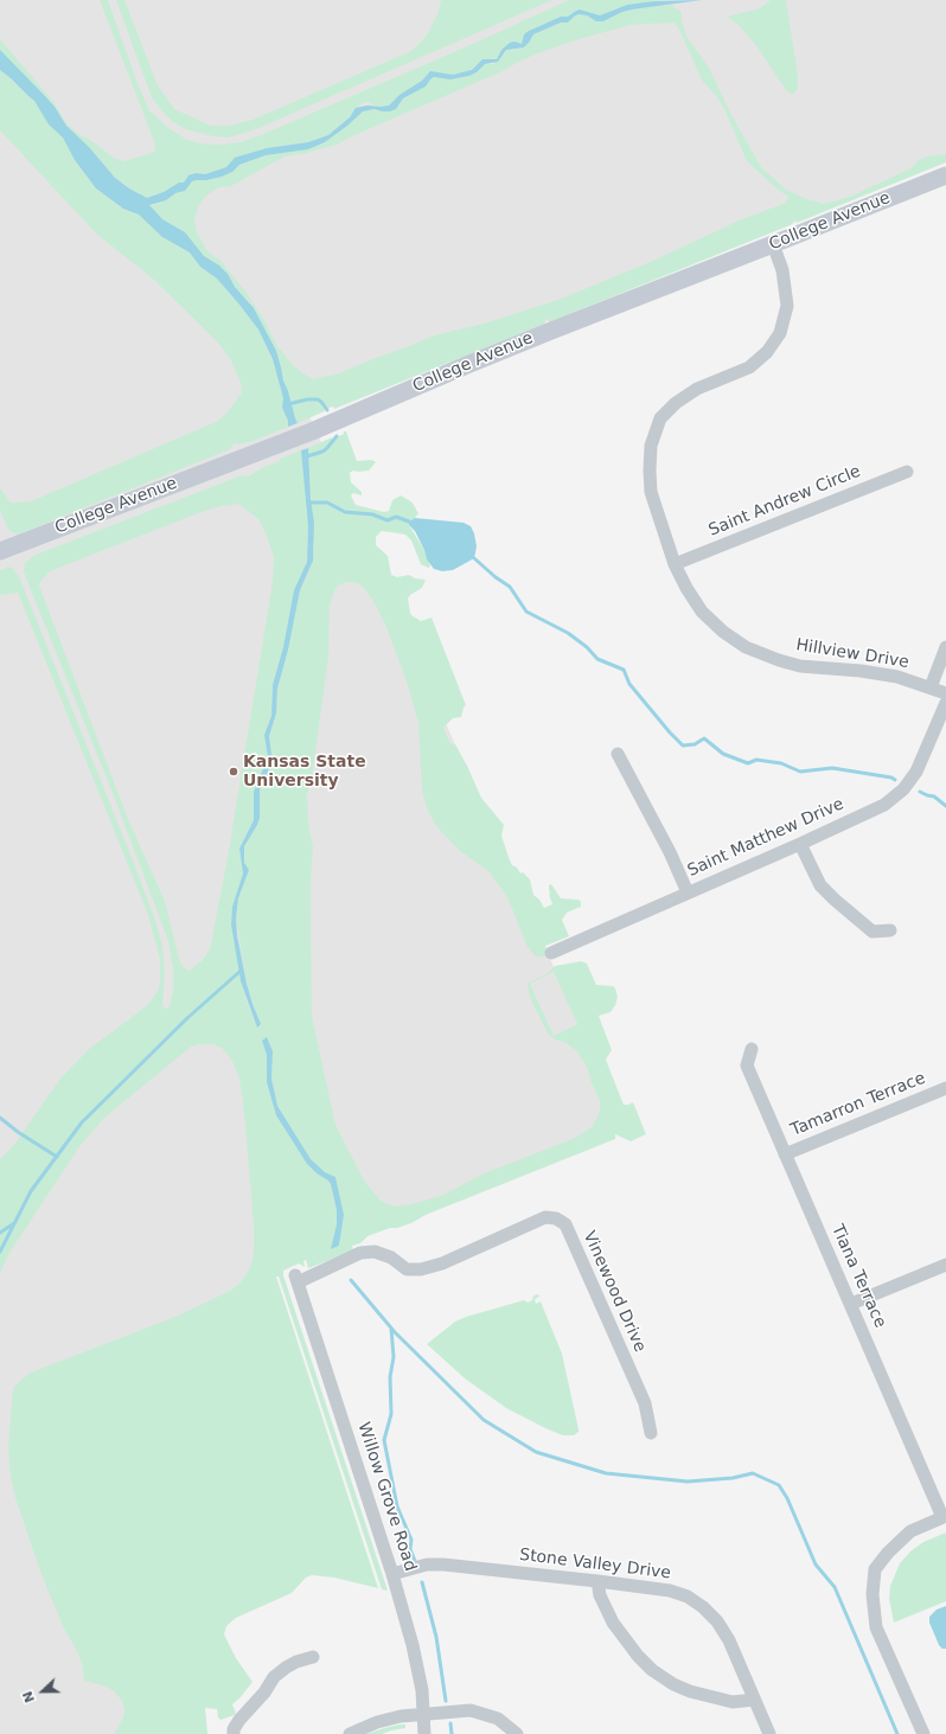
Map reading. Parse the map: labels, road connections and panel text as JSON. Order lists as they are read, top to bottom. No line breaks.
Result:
{"streets":{"street":["College Avenue","Saint Andrew Circle","Hillview Drive","Saint Matthew Drive","Tamarron Terrace","Tiana Terrace","Vinewood Drive","Willow Grove Road","Stone Valley Drive"]},"crossings":[["College Avenue","Hillview Drive"],["Saint Andrew Circle","Hillview Drive"],["Tamarron Terrace","Tiana Terrace"],["Vinewood Drive","Willow Grove Road"],["Willow Grove Road","Stone Valley Drive"]],"places":["Kansas State University"],"north":"left"}
